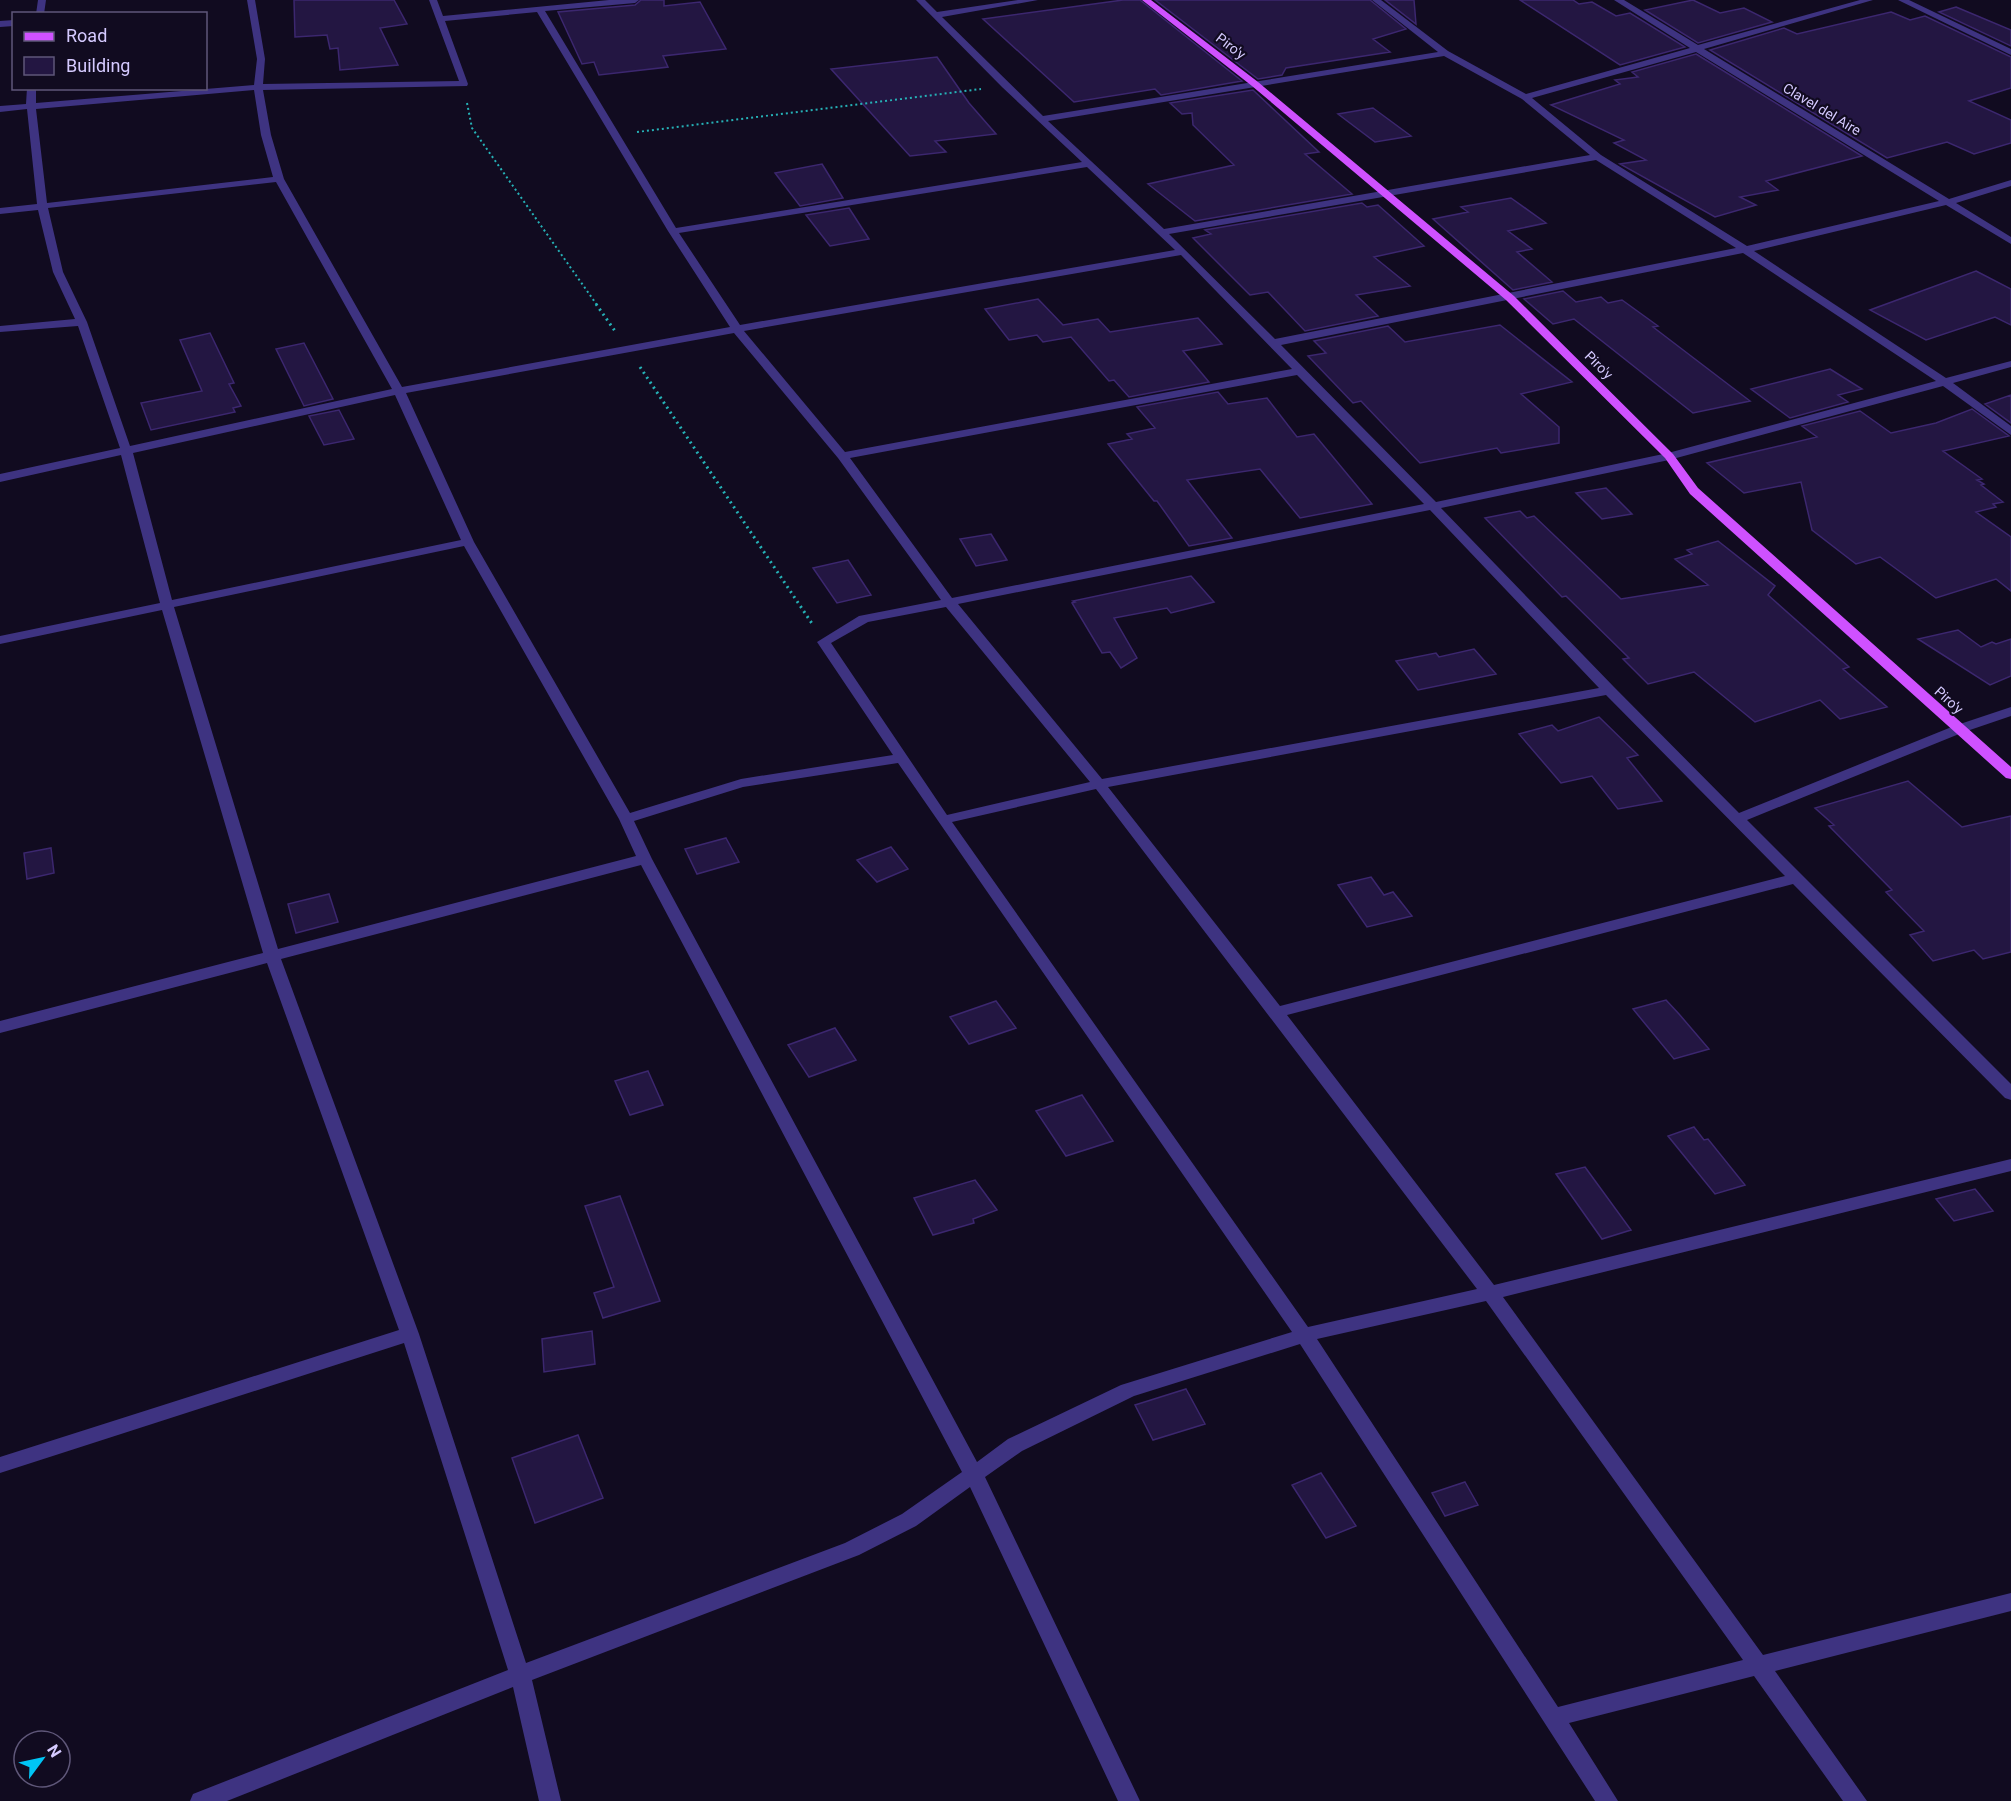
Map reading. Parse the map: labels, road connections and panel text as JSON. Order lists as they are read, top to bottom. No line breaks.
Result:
{"streets":{"main road":["Piro'y"],"street":["Clavel del Aire"]},"legend":["Road","Building"],"north":"top right"}
